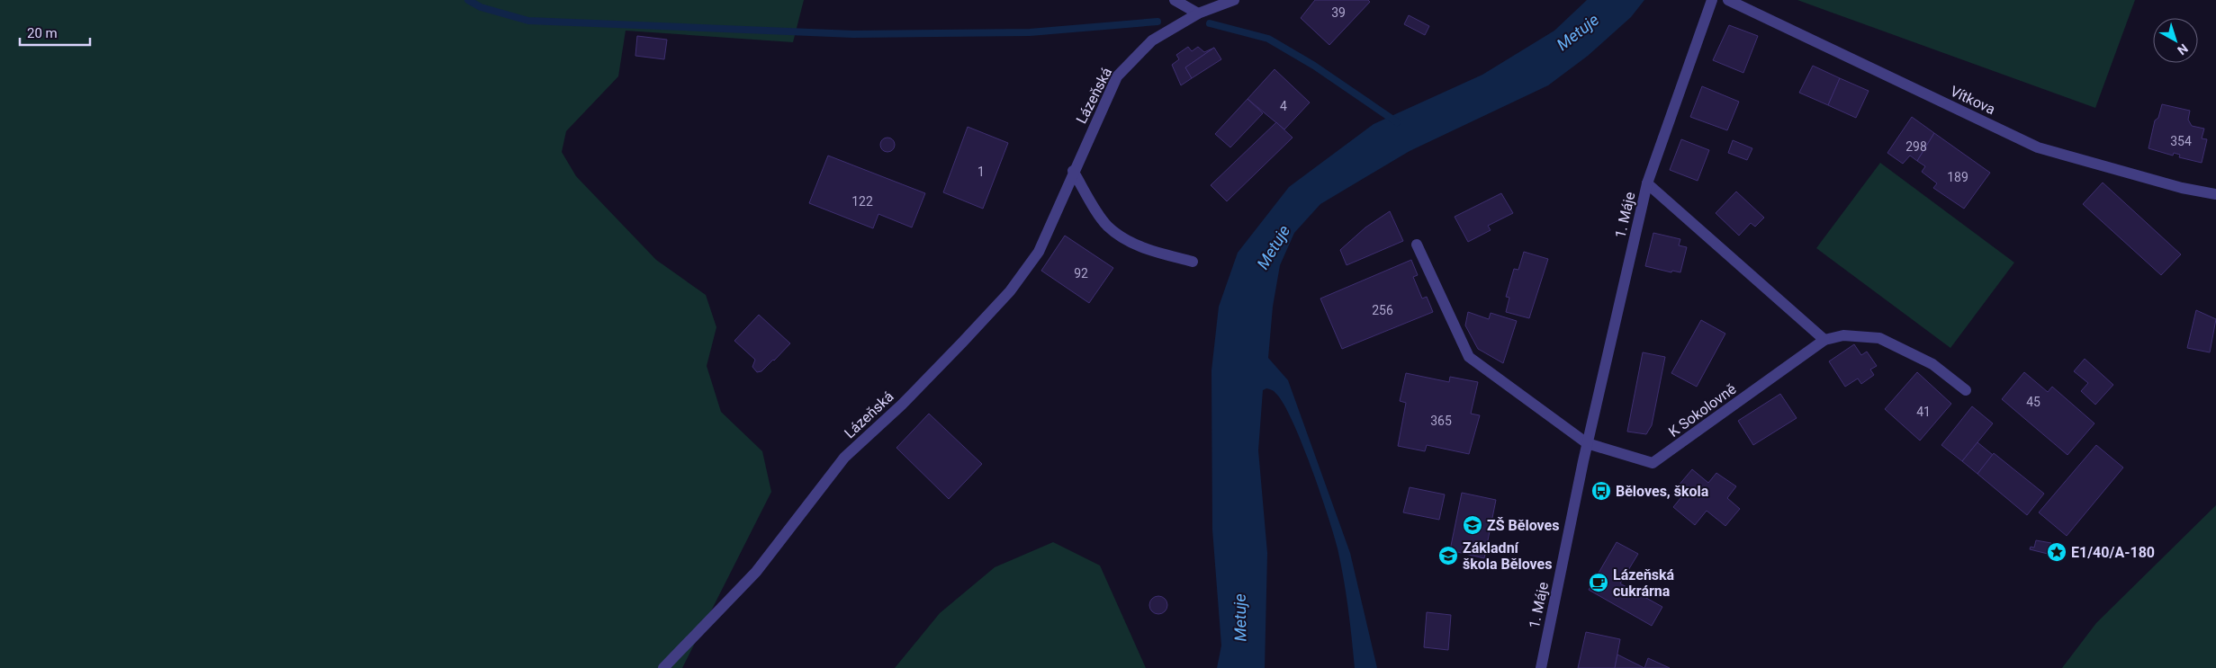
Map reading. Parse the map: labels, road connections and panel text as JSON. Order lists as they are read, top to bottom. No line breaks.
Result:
{"streets":{"street":["Lázeňská","Vítkova","1. Máje","K Sokolovně"]},"crossings":[["1. Máje","K Sokolovně"]],"water":["Metuje"],"places":{"bus stop":["Běloves, škola"],"school or university":["ZŠ Běloves","Základní škola Běloves"],"place":["E1/40/A-180"],"cafe":["Lázeňská cukrárna"]},"house_numbers":["39","4","354","298","1","189","122","92","256","45","41","365"],"scale_bar":"20 m","north":"bottom right"}
